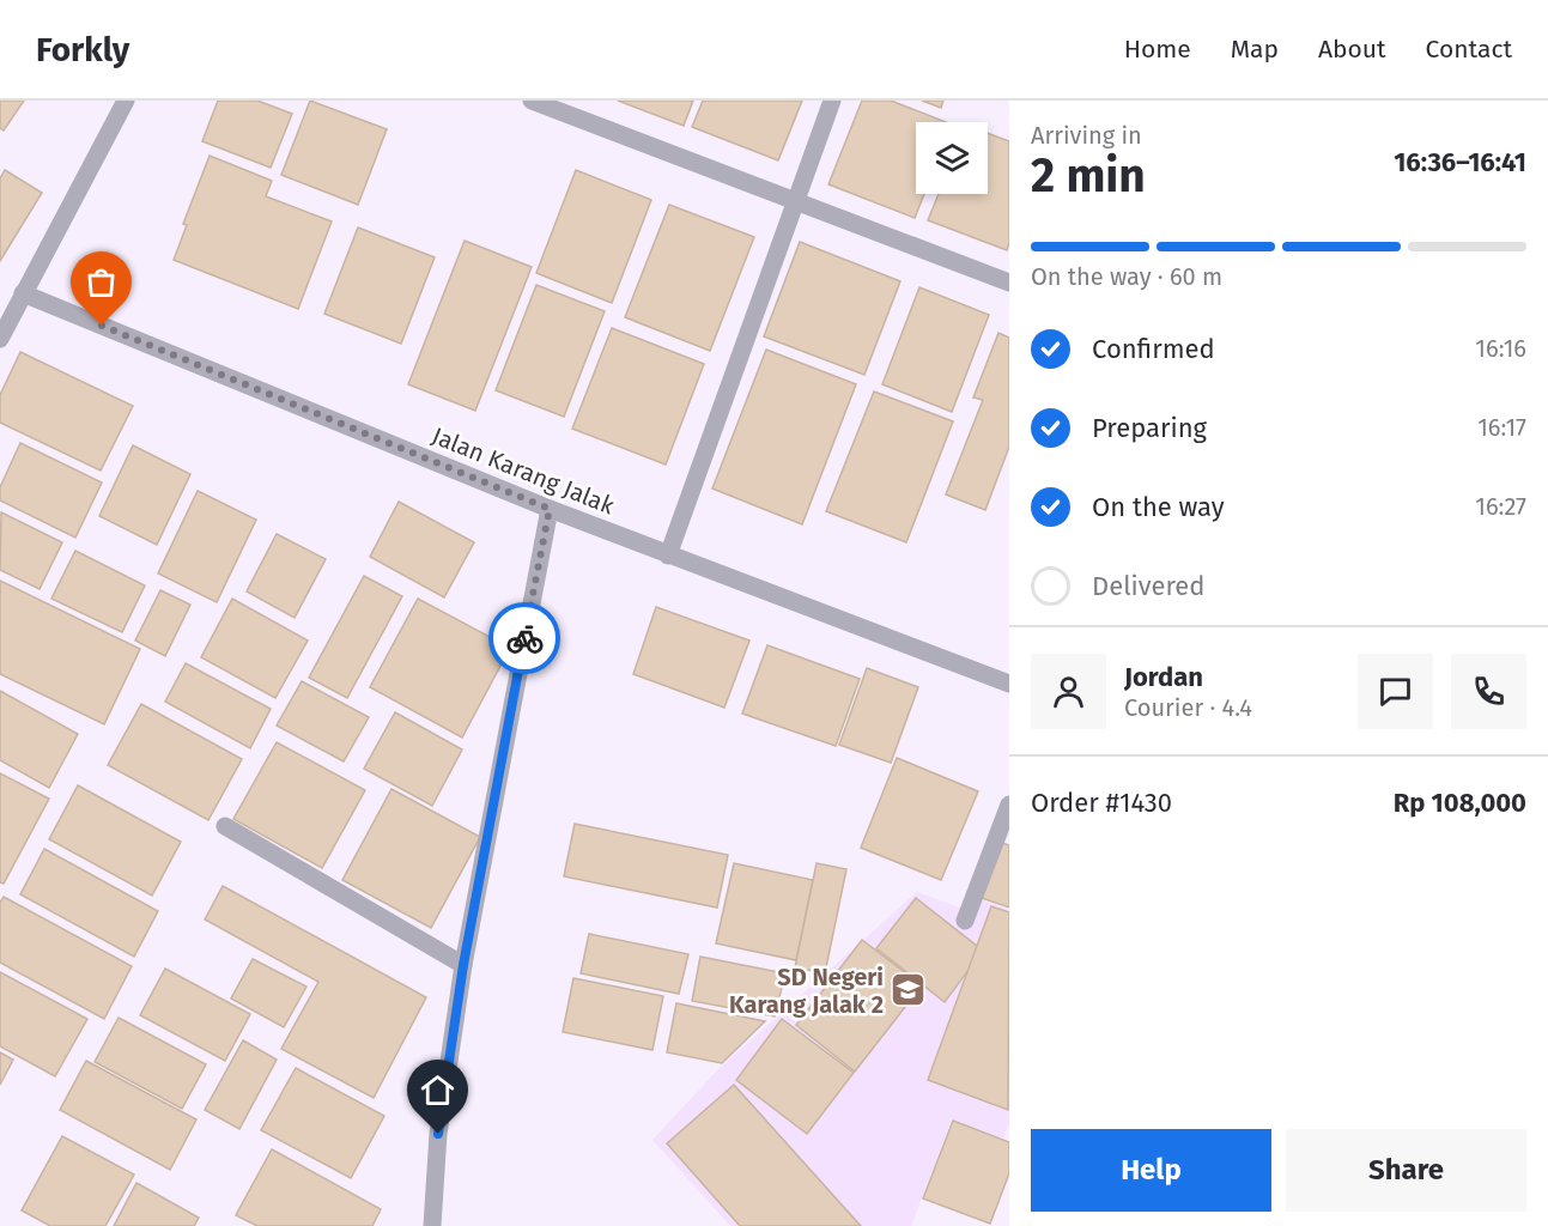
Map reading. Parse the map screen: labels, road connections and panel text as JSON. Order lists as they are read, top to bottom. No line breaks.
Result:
{"streets":{"street":["Jalan Karang Jalak"]},"places":{"school or university":["SD Negeri Karang Jalak 2"]},"page":{"header":"Forkly","nav":["Home","Map","About","Contact"],"heading":["2 min","Arriving in","16:36–16:41"],"panel":["Jordan","Courier · 4.4","Order #1430","Rp 108,000"],"bar":"On the way · 60 m","list":[["Confirmed","16:16"],["Preparing","16:17"],["On the way","16:27"],"Delivered"],"buttons":["Help","Share"]}}
